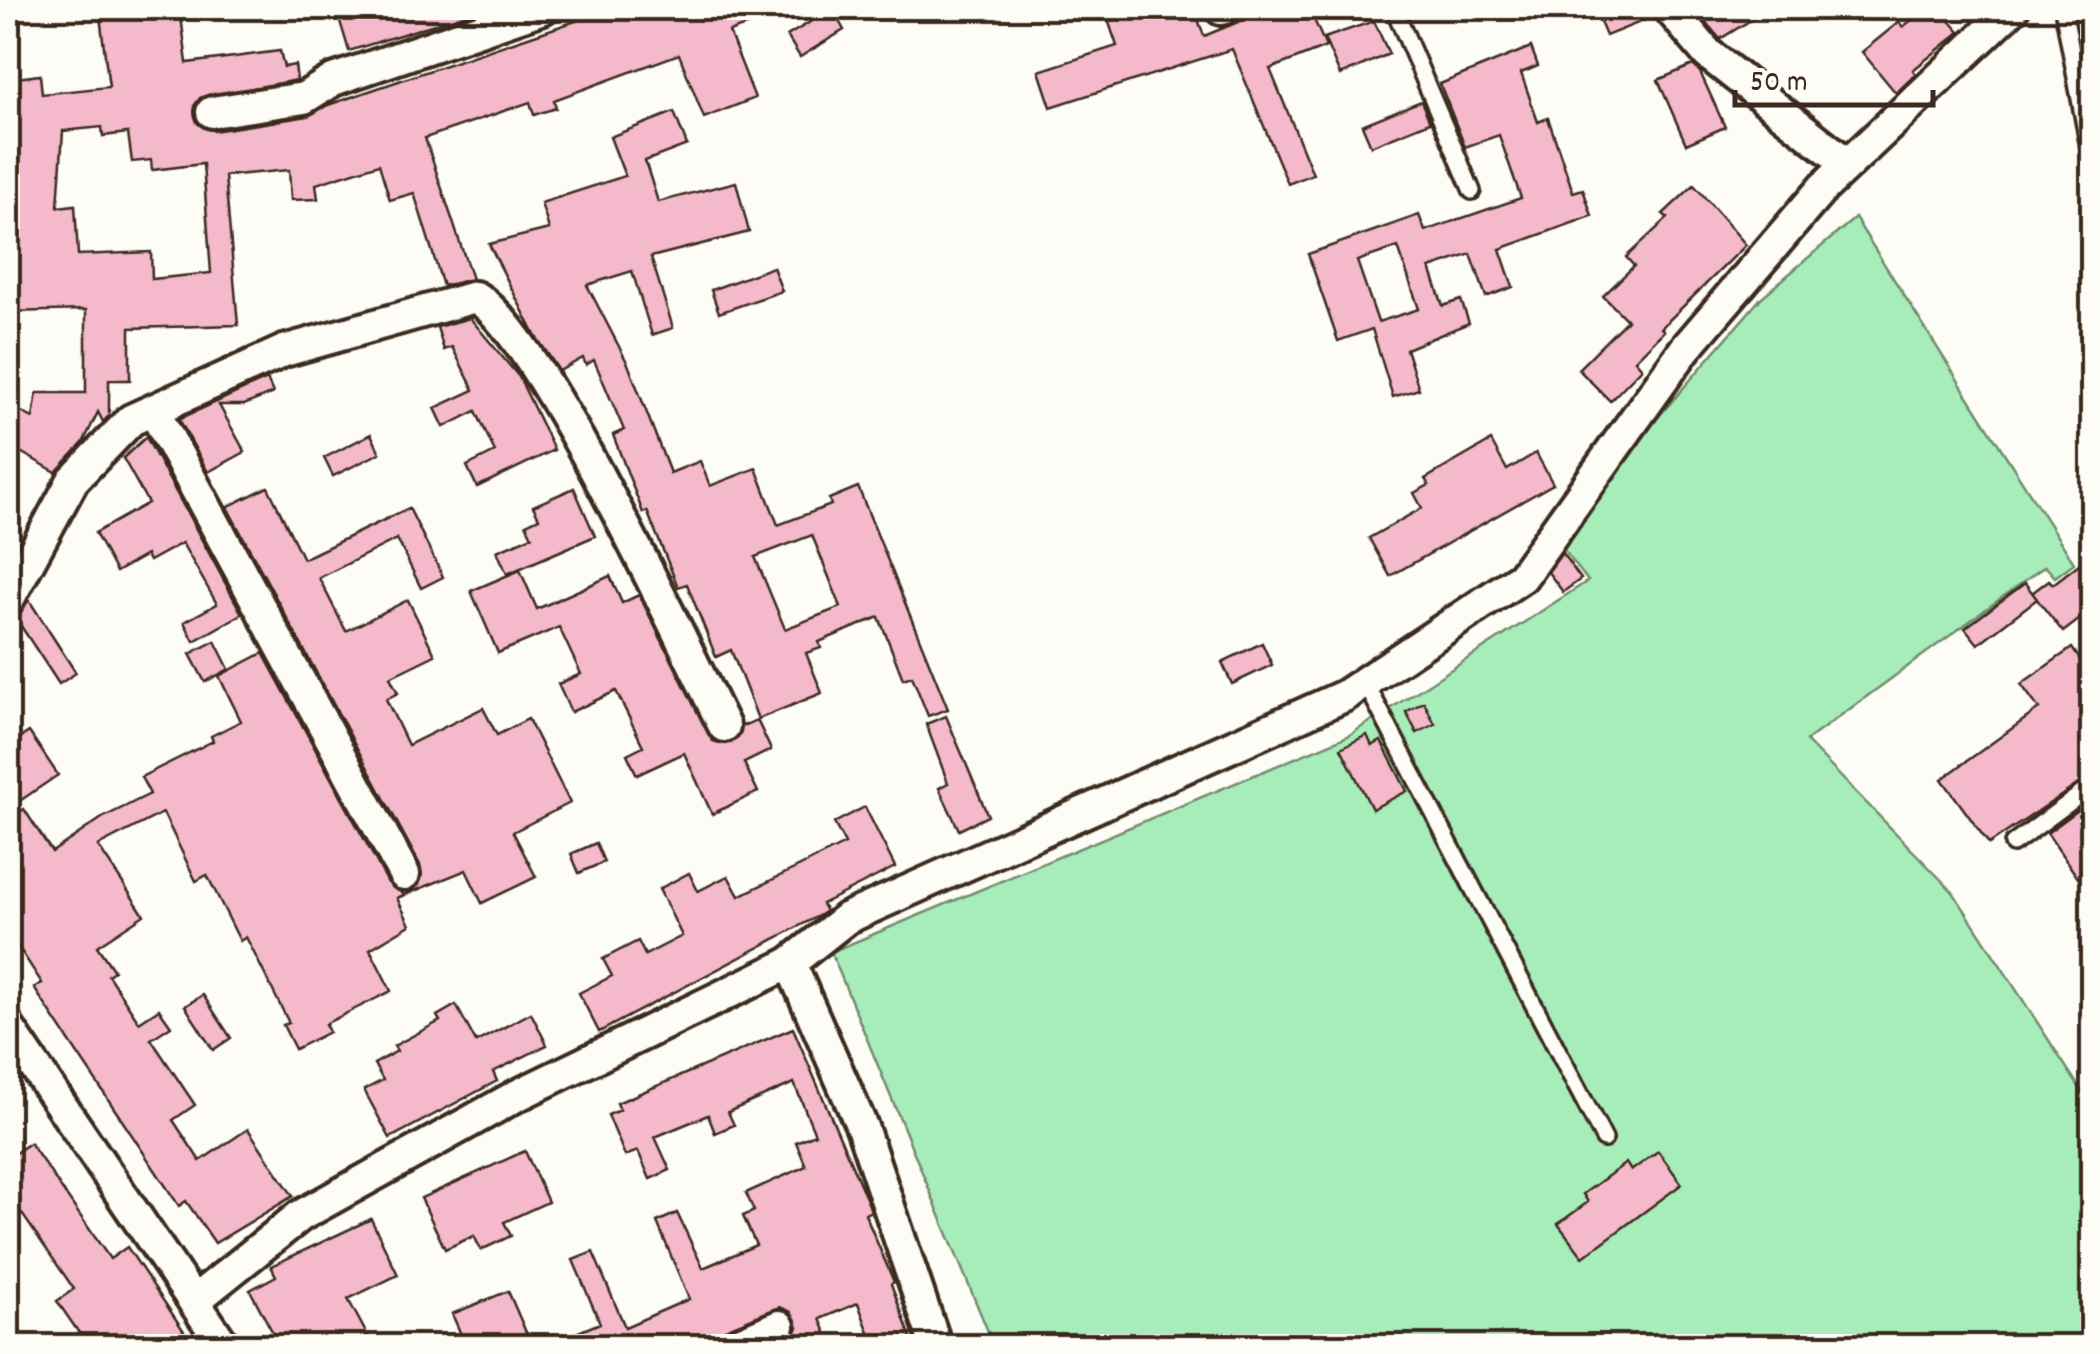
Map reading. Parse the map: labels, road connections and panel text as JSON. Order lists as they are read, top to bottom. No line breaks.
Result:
{"scale_bar":"50 m"}
